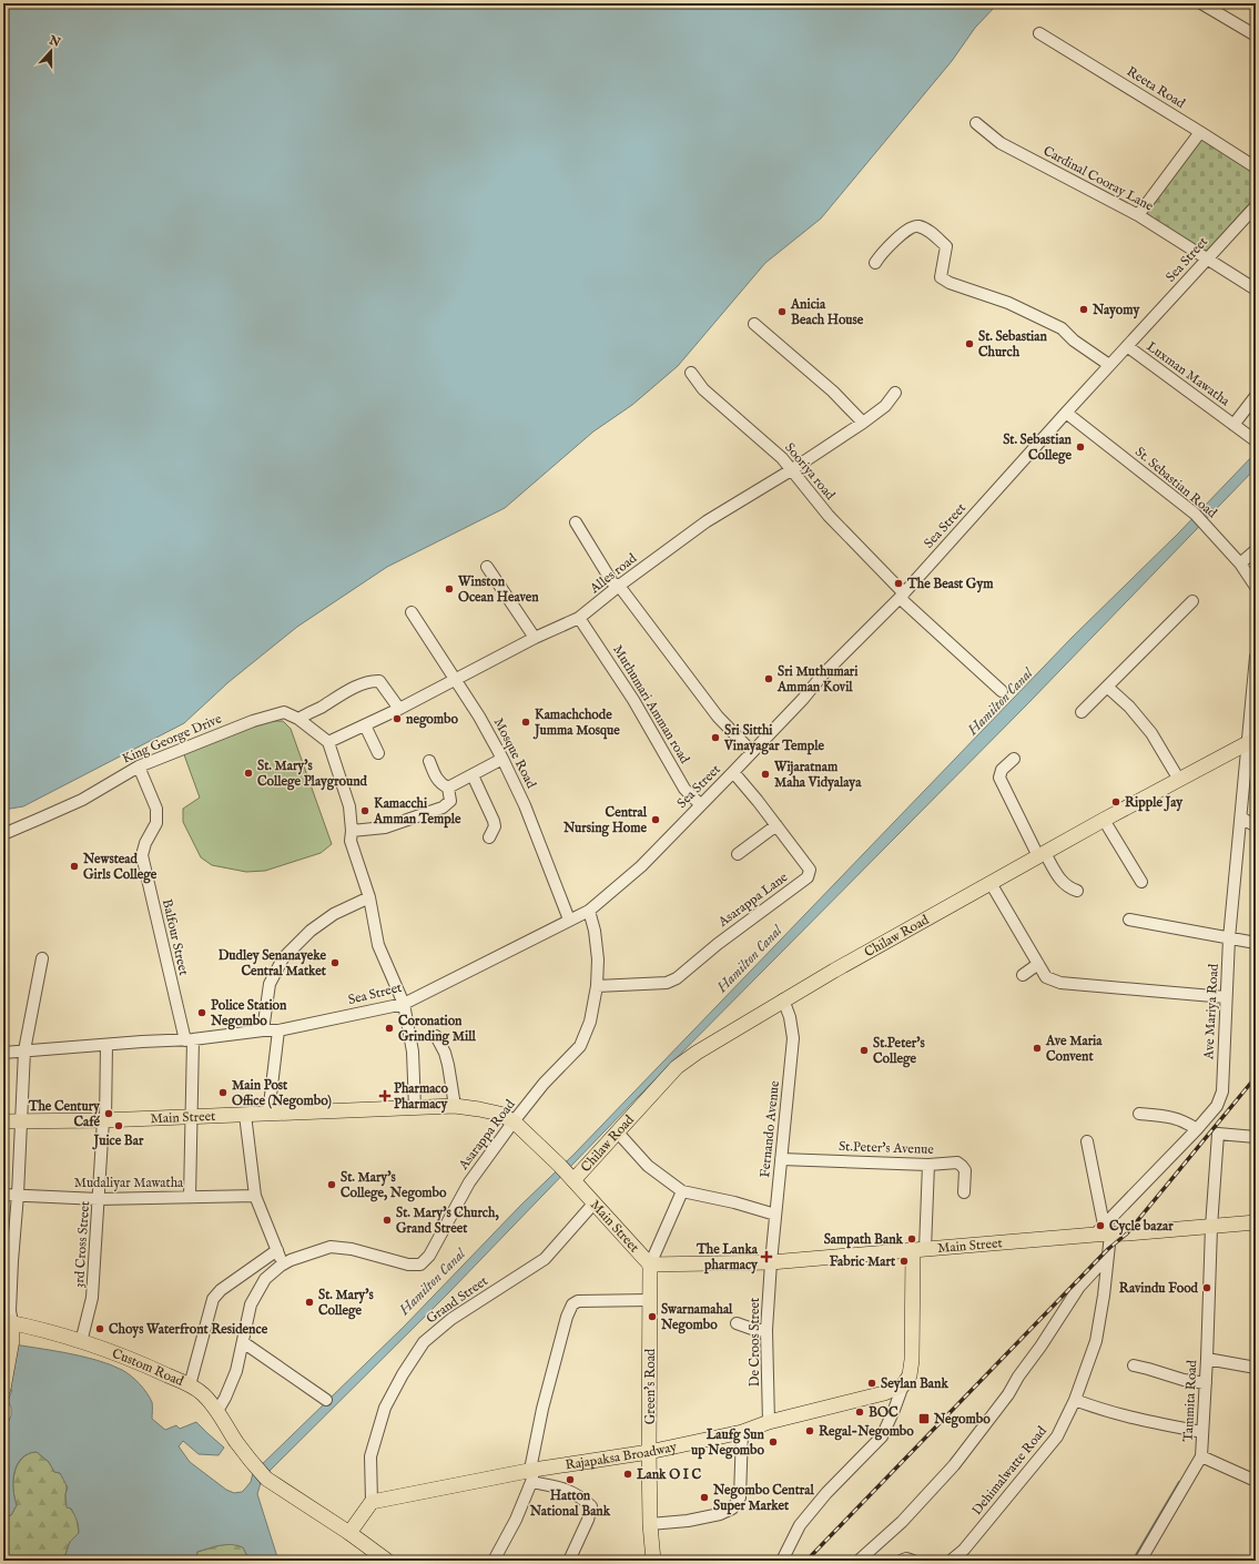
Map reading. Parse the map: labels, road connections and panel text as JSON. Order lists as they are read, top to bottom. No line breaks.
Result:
{"streets":{"main road":["Chilaw Road","Main Street","Custom Road","Green's Road","Rajapaksa Broadway"],"street":["Reeta Road","Cardinal Cooray Lane","Sea Street","Luxman Mawatha","Sooriya road","St. Sebastian Road","Alles road","Muthumari Amman road","King George Drive","Mosque Road","Asarappa Lane","Balfour Street","Ave Mariya Road","Fernando Avenue","Asarappa Road","St.Peter's Avenue","Mudaliyar Mawatha","3rd Cross Street","Grand Street","De Croos Street","Tammita Road","Dehimalwatte Road"]},"crossings":[["Cardinal Cooray Lane","Sea Street"],["Sea Street","Luxman Mawatha"],["Sea Street","Sooriya road"],["Sea Street","St. Sebastian Road"],["Sea Street","Muthumari Amman road"],["Sea Street","Mosque Road"],["Sea Street","Asarappa Lane"],["Sea Street","Balfour Street"],["Sea Street","Asarappa Road"],["Sea Street","3rd Cross Street"],["Sooriya road","Alles road"],["Alles road","Muthumari Amman road"],["Alles road","Mosque Road"],["King George Drive","Balfour Street"],["Asarappa Lane","Asarappa Road"],["Chilaw Road","Ave Mariya Road"],["Chilaw Road","Main Street"],["Chilaw Road","Fernando Avenue"],["Balfour Street","Main Street"],["Balfour Street","Mudaliyar Mawatha"],["Ave Mariya Road","Main Street"],["Ave Mariya Road","Dehimalwatte Road"],["Main Street","Fernando Avenue"],["Main Street","Asarappa Road"],["Main Street","3rd Cross Street"],["Main Street","Grand Street"],["Main Street","De Croos Street"],["Main Street","Green's Road"],["Main Street","Tammita Road"],["Main Street","Dehimalwatte Road"],["Fernando Avenue","St.Peter's Avenue"],["Fernando Avenue","De Croos Street"],["Asarappa Road","Custom Road"],["Mudaliyar Mawatha","3rd Cross Street"],["3rd Cross Street","Custom Road"],["Grand Street","Rajapaksa Broadway"],["De Croos Street","Rajapaksa Broadway"],["Green's Road","Rajapaksa Broadway"]],"water":["Hamilton Canal"],"places":{"other":["Nayomy","Anicia Beach House","St. Sebastian Church","St. Sebastian College","The Beast Gym","Winston Ocean Heaven","Sri Muthumari Amman Kovil","negombo","Kamachchode Jumma Mosque","Sri Sitthi Vinayagar Temple","St. Mary's College Playground","Wijaratnam Maha Vidyalaya","Ripple Jay","Kamacchi Amman Temple","Central Nursing Home","Newstead Girls College","Dudley Senanayeke Central Matket","Police Station Negombo","Coronation Grinding Mill","Ave Maria Convent","St.Peter's College","Main Post Office (Negombo)","The Century Café","Juice Bar","St. Mary's College, Negombo","St. Mary's Church, Grand Street","Cycle bazar","Sampath Bank","Fabric Mart","Ravindu Food","St. Mary's College","Swarnamahal Negombo","Choys Waterfront Residence","Seylan Bank","BOC","Regal-Negombo","Laufg Sun up Negombo","Lank O I C","Hatton National Bank","Negombo Central Super Market"],"health":["Pharmaco Pharmacy","The Lanka pharmacy"],"transit":["Negombo"]},"north":"top"}
